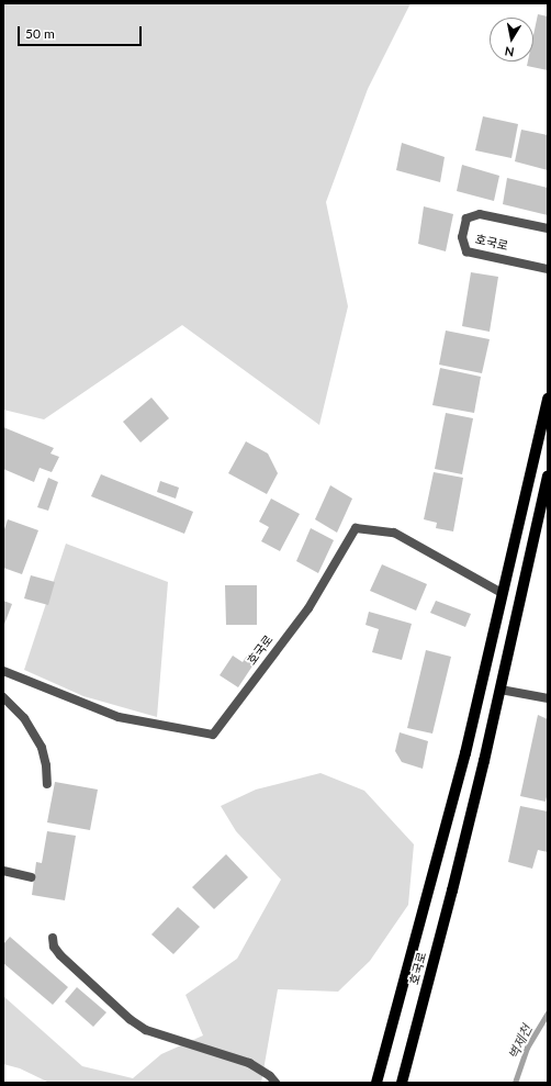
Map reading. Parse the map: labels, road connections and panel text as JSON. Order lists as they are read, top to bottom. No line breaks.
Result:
{"streets":{"main road":["호국로"]},"water":["벽제천"],"scale_bar":"50 m","north":"bottom"}
